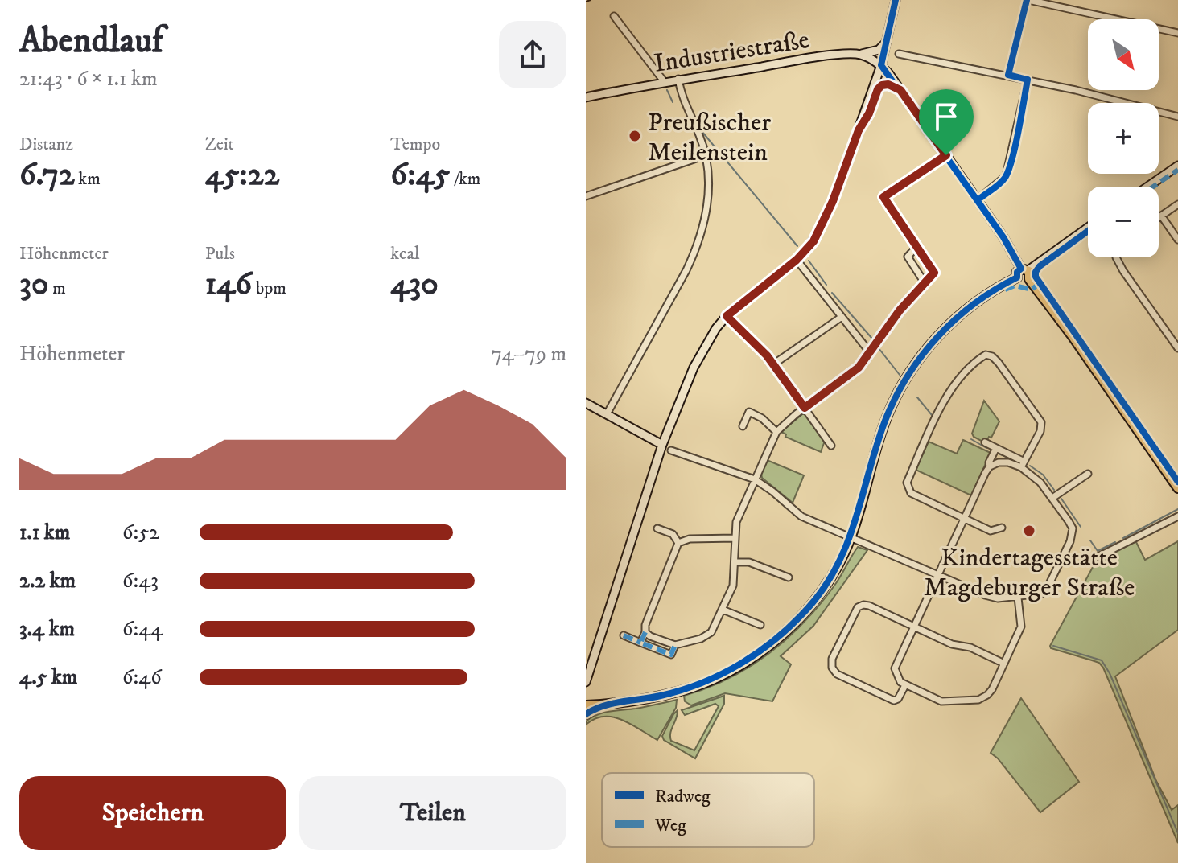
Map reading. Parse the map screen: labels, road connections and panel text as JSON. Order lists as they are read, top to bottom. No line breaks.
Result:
{"streets":{"street":["Industriestraße"]},"places":["Preußischer Meilenstein","Kindertagesstätte Magdeburger Straße"],"legend":["Radweg","Weg"],"north":"bottom right","page":{"heading":["Abendlauf","21:43 · 6 × 1.1 km"],"map_buttons":["+","−"],"stats":[["Distanz","6.72 km"],["Zeit","45:22"],["Tempo","6:45 /km"],["Höhenmeter","30 m"],["Puls","146 bpm"],["kcal","430"]],"chart":["Höhenmeter","74–79 m"],"list":[{"name":"1.1 km","note":"6:52"},{"name":"2.2 km","note":"6:43"},{"name":"3.4 km","note":"6:44"},{"name":"4.5 km","note":"6:46"}],"buttons":["Speichern","Teilen"]}}
